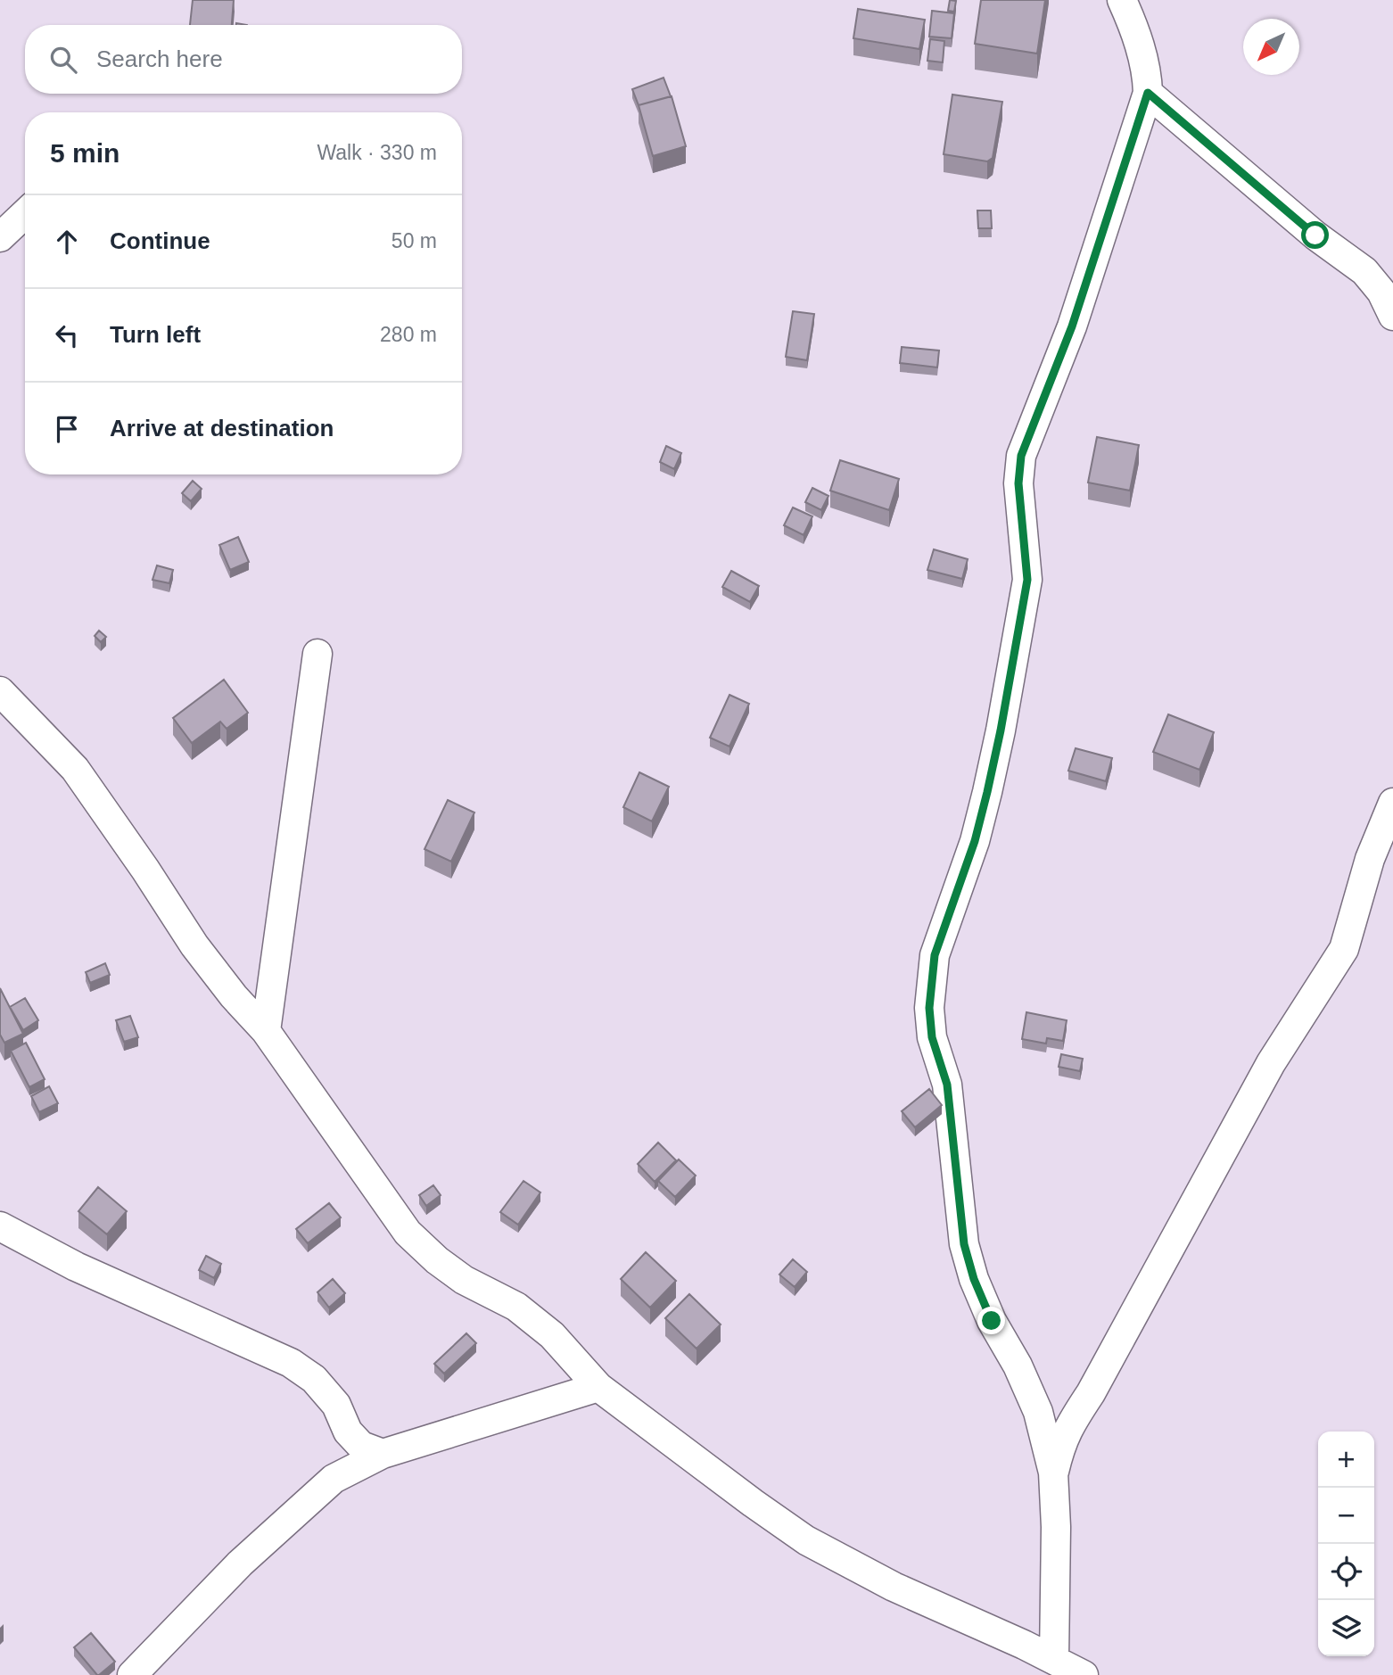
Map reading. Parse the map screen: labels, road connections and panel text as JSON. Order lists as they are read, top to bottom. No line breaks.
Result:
{"north":"bottom left","page":{"search":"Search here","heading":["5 min","Walk · 330 m"],"list":[["Continue","50 m"],["Turn left","280 m"],"Arrive at destination"],"map_buttons":["+","−"]}}
